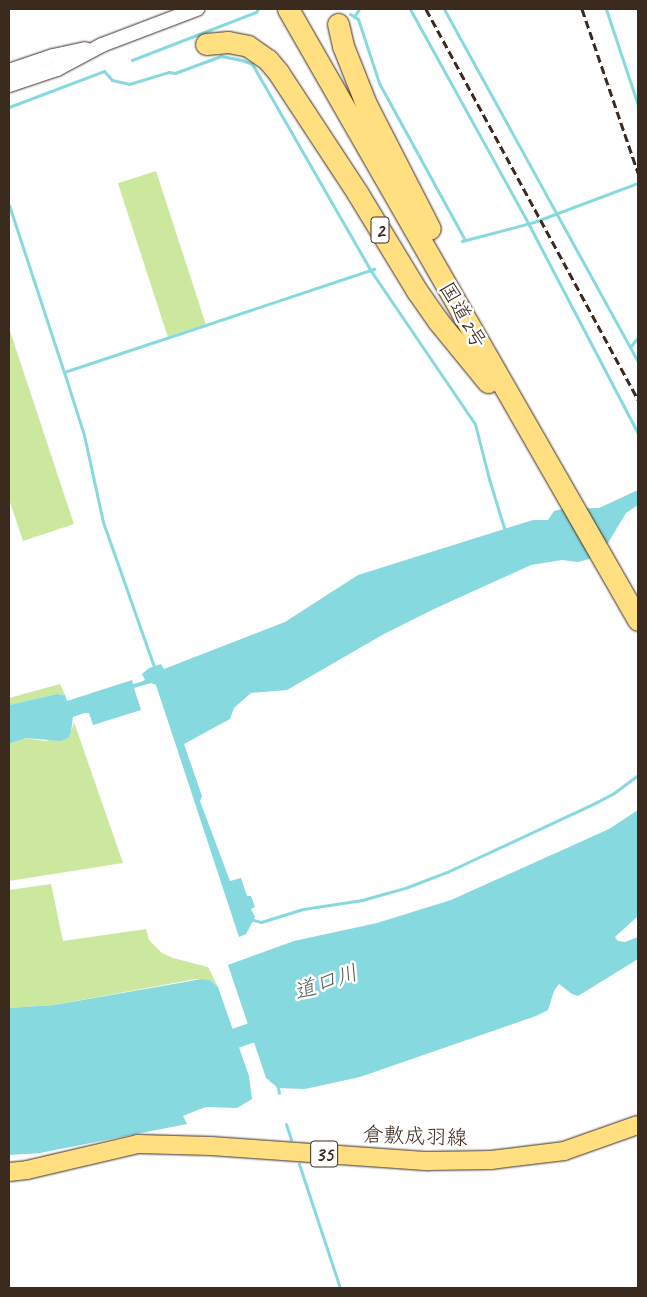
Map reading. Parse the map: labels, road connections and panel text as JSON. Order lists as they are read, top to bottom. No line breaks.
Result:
{"streets":{"highway":["2","国道2号"],"main road":["倉敷成羽線","35"]},"crossings":[["2","国道2号"]],"water":["道口川"]}
